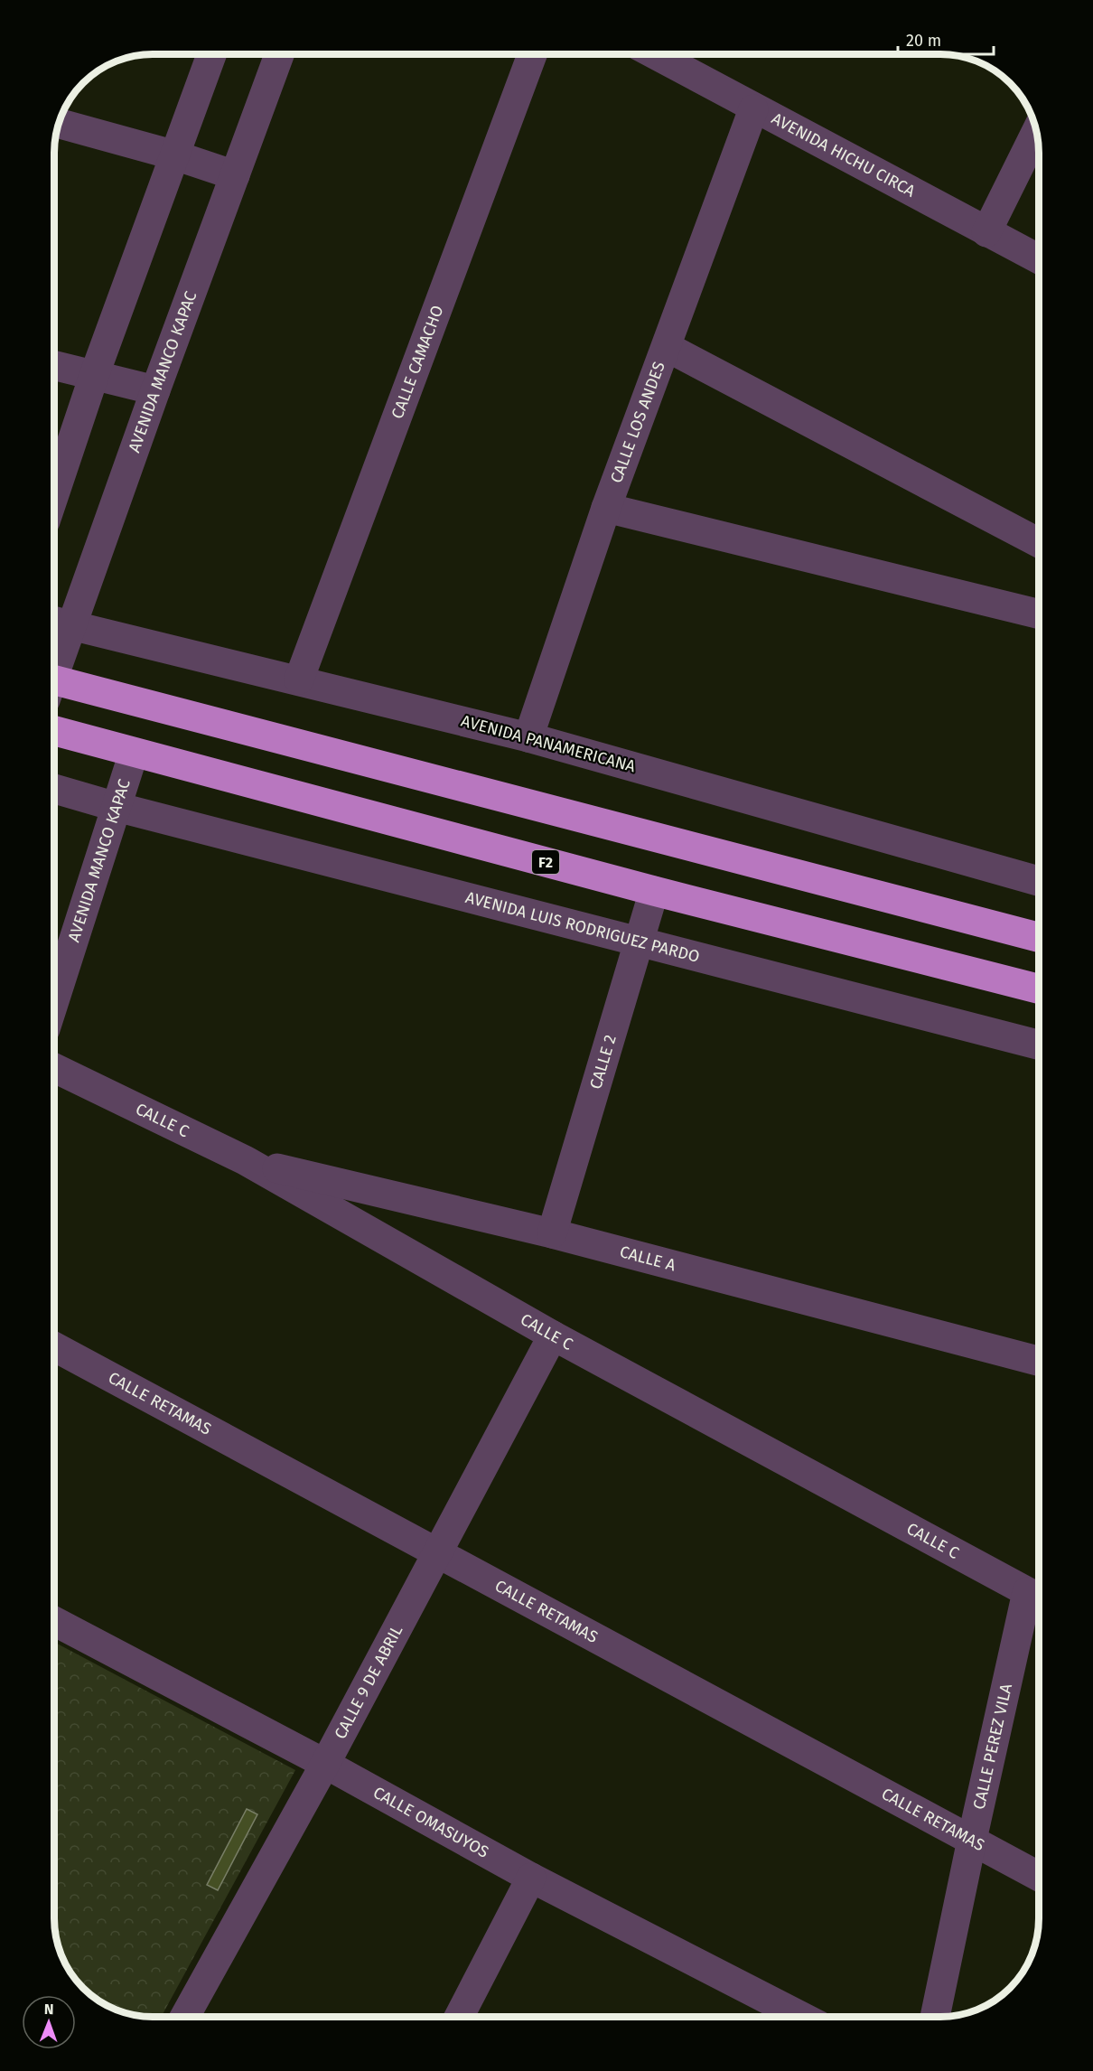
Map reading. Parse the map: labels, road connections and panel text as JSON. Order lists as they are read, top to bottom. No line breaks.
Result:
{"streets":{"highway":["F2"],"street":["AVENIDA HICHU CIRCA","CALLE CAMACHO","AVENIDA MANCO KAPAC","CALLE LOS ANDES","AVENIDA PANAMERICANA","AVENIDA LUIS RODRIGUEZ PARDO","CALLE 2","CALLE C","CALLE A","CALLE RETAMAS","CALLE 9 DE ABRIL","CALLE PEREZ VILA","CALLE OMASUYOS"]},"crossings":[["AVENIDA HICHU CIRCA","CALLE LOS ANDES"],["CALLE CAMACHO","AVENIDA PANAMERICANA"],["AVENIDA MANCO KAPAC","AVENIDA PANAMERICANA"],["AVENIDA MANCO KAPAC","F2"],["AVENIDA MANCO KAPAC","AVENIDA LUIS RODRIGUEZ PARDO"],["CALLE LOS ANDES","AVENIDA PANAMERICANA"],["F2","CALLE 2"],["AVENIDA LUIS RODRIGUEZ PARDO","CALLE 2"],["CALLE 2","CALLE A"],["CALLE C","CALLE A"],["CALLE C","CALLE 9 DE ABRIL"],["CALLE C","CALLE PEREZ VILA"],["CALLE RETAMAS","CALLE 9 DE ABRIL"],["CALLE RETAMAS","CALLE PEREZ VILA"],["CALLE 9 DE ABRIL","CALLE OMASUYOS"]],"scale_bar":"20 m","north":"top"}
